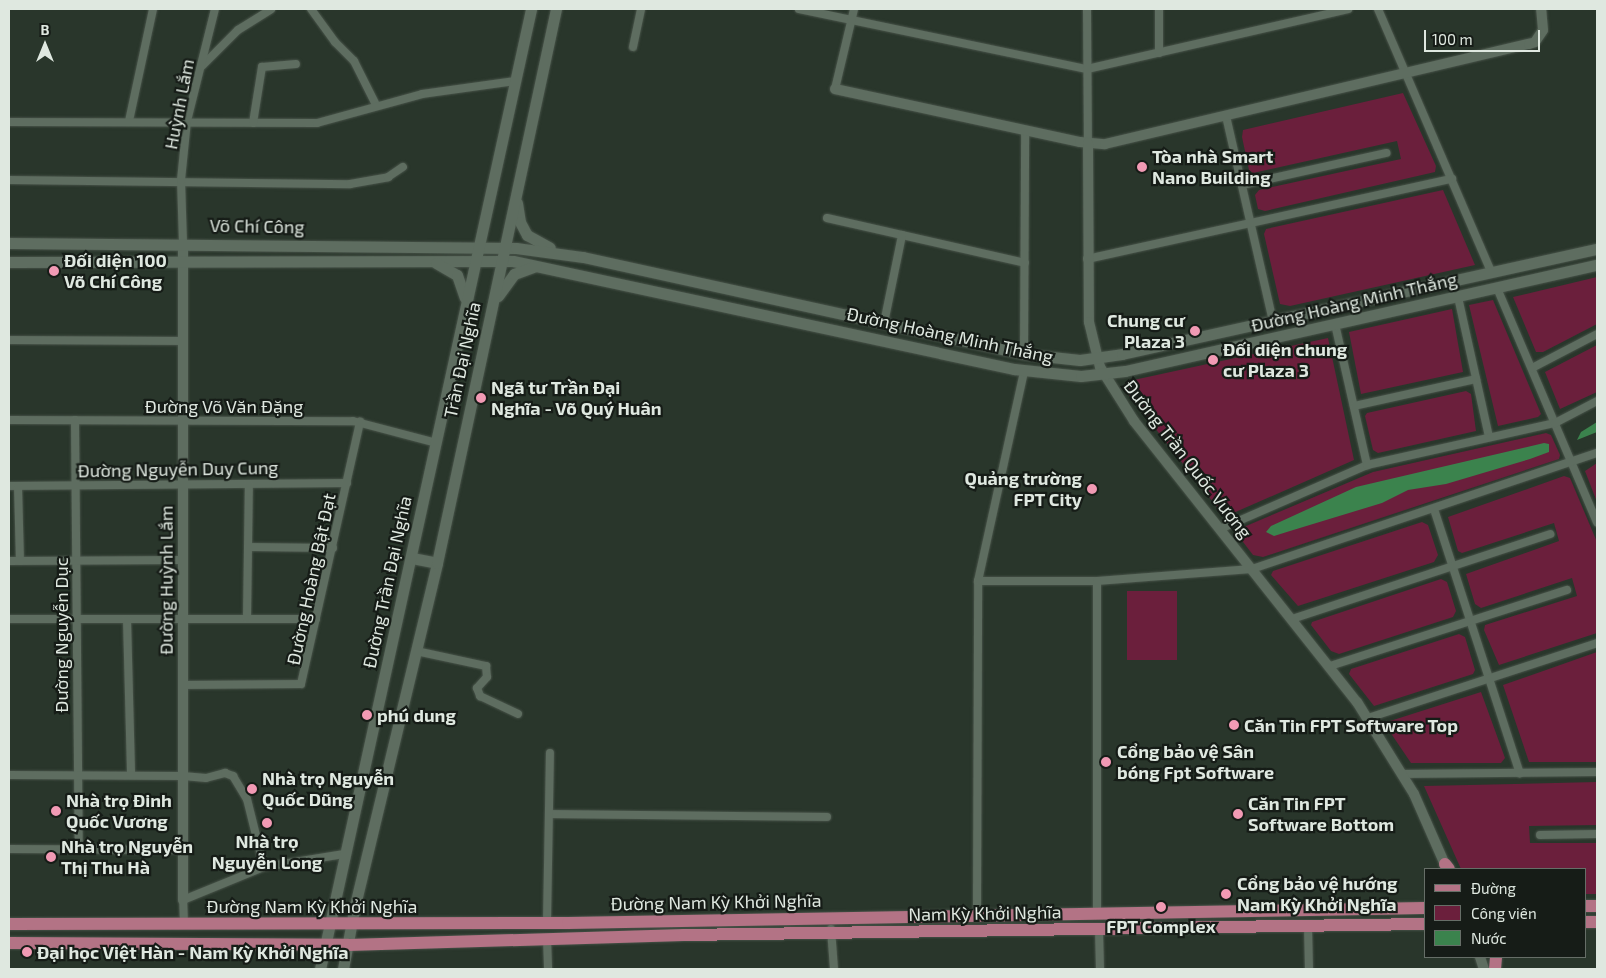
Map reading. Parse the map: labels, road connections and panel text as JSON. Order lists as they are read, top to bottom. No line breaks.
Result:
{"streets":{"main road":["Võ Chí Công","Đường Hoàng Minh Thắng","Trần Đại Nghĩa","Đường Trần Đại Nghĩa","Đường Nam Kỳ Khởi Nghĩa","Nam Kỳ Khởi Nghĩa"],"street":["Huỳnh Lắm","Đường Võ Văn Đặng","Đường Trần Quốc Vượng","Đường Nguyễn Duy Cung","Đường Hoàng Bật Đạt","Đường Huỳnh Lắm","Đường Nguyễn Dục"]},"crossings":[["Huỳnh Lắm","Võ Chí Công"],["Huỳnh Lắm","Đường Huỳnh Lắm"],["Võ Chí Công","Đường Hoàng Minh Thắng"],["Võ Chí Công","Trần Đại Nghĩa"],["Võ Chí Công","Đường Huỳnh Lắm"],["Võ Chí Công","Đường Trần Đại Nghĩa"],["Đường Hoàng Minh Thắng","Trần Đại Nghĩa"],["Đường Hoàng Minh Thắng","Đường Trần Quốc Vượng"],["Trần Đại Nghĩa","Đường Nam Kỳ Khởi Nghĩa"],["Đường Võ Văn Đặng","Đường Hoàng Bật Đạt"],["Đường Võ Văn Đặng","Đường Huỳnh Lắm"],["Đường Võ Văn Đặng","Đường Trần Đại Nghĩa"],["Đường Võ Văn Đặng","Đường Nguyễn Dục"],["Đường Nguyễn Duy Cung","Đường Hoàng Bật Đạt"],["Đường Nguyễn Duy Cung","Đường Huỳnh Lắm"],["Đường Nguyễn Duy Cung","Đường Nguyễn Dục"],["Đường Hoàng Bật Đạt","Đường Huỳnh Lắm"],["Đường Huỳnh Lắm","Đường Nam Kỳ Khởi Nghĩa"],["Đường Trần Đại Nghĩa","Đường Nam Kỳ Khởi Nghĩa"],["Đường Nam Kỳ Khởi Nghĩa","Nam Kỳ Khởi Nghĩa"]],"places":["Tòa nhà Smart Nano Building","Đối diện 100 Võ Chí Công","Chung cư Plaza 3","Đối diện chung cư Plaza 3","Ngã tư Trần Đại Nghĩa - Võ Quý Huân","Quảng trường FPT City","phú dung","Căn Tin FPT Software Top","Cổng bảo vệ Sân bóng Fpt Software","Nhà trọ Nguyễn Quốc Dũng","Nhà trọ Đinh Quốc Vương","Căn Tin FPT Software Bottom","Nhà trọ Nguyễn Long","Nhà trọ Nguyễn Thị Thu Hà","Cổng bảo vệ hướng Nam Kỳ Khởi Nghĩa","FPT Complex","Đại học Việt Hàn - Nam Kỳ Khởi Nghĩa"],"legend":["Đường","Công viên","Nước"],"scale_bar":"100 m","north":"top"}
